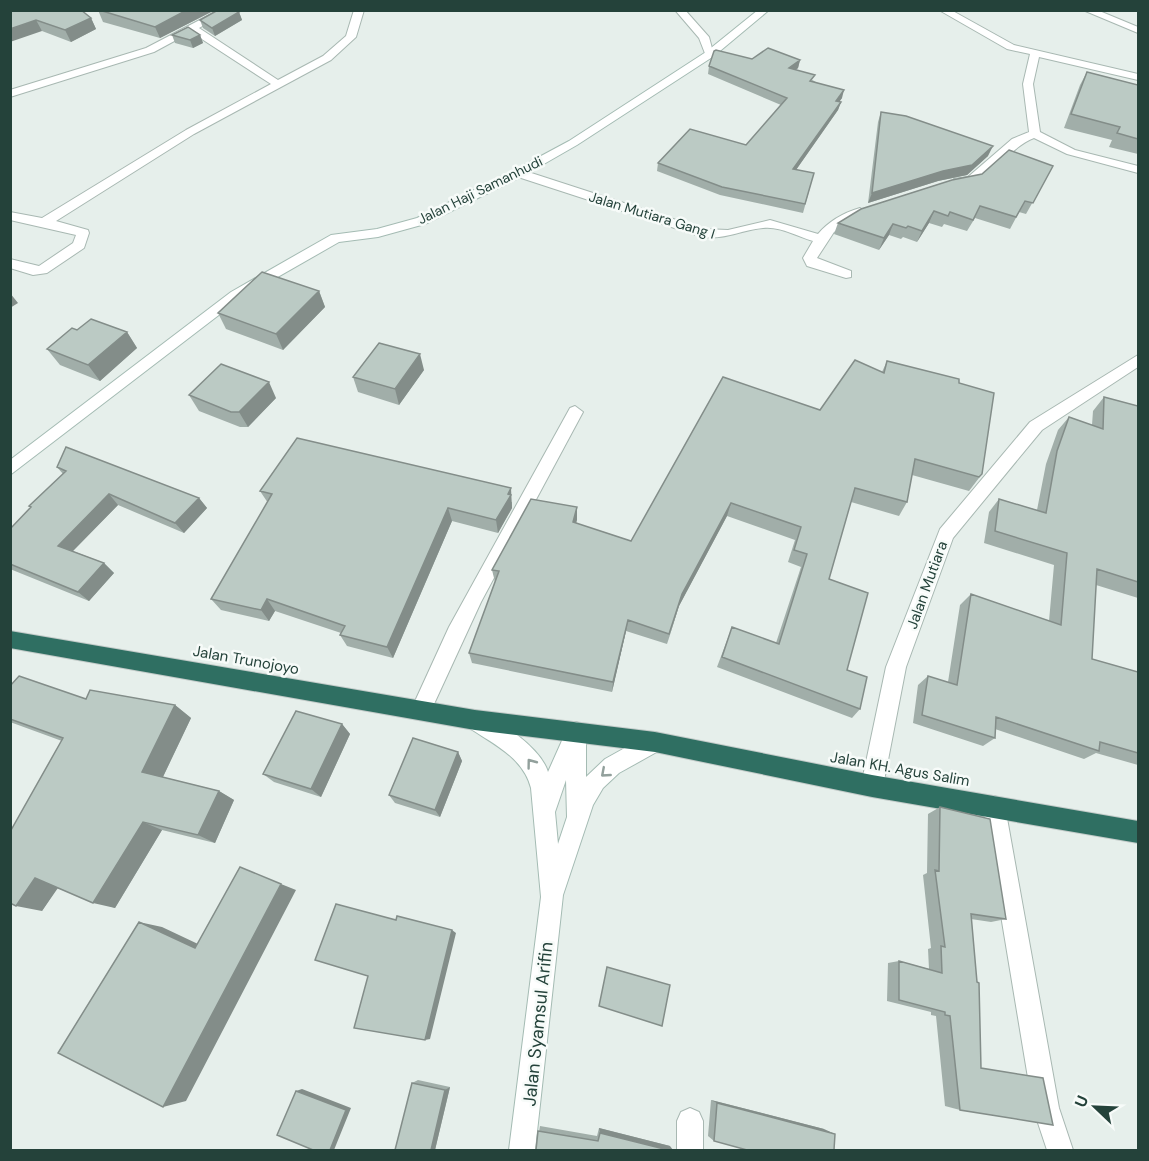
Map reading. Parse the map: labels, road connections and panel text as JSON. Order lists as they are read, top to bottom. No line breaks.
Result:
{"streets":{"highway":["Jalan Trunojoyo","Jalan KH. Agus Salim"],"street":["Jalan Haji Samanhudi","Jalan Mutiara Gang I","Jalan Mutiara","Jalan Syamsul Arifin"]},"crossings":[["Jalan Haji Samanhudi","Jalan Mutiara Gang I"],["Jalan Mutiara","Jalan KH. Agus Salim"],["Jalan Trunojoyo","Jalan KH. Agus Salim"]],"north":"top left"}
